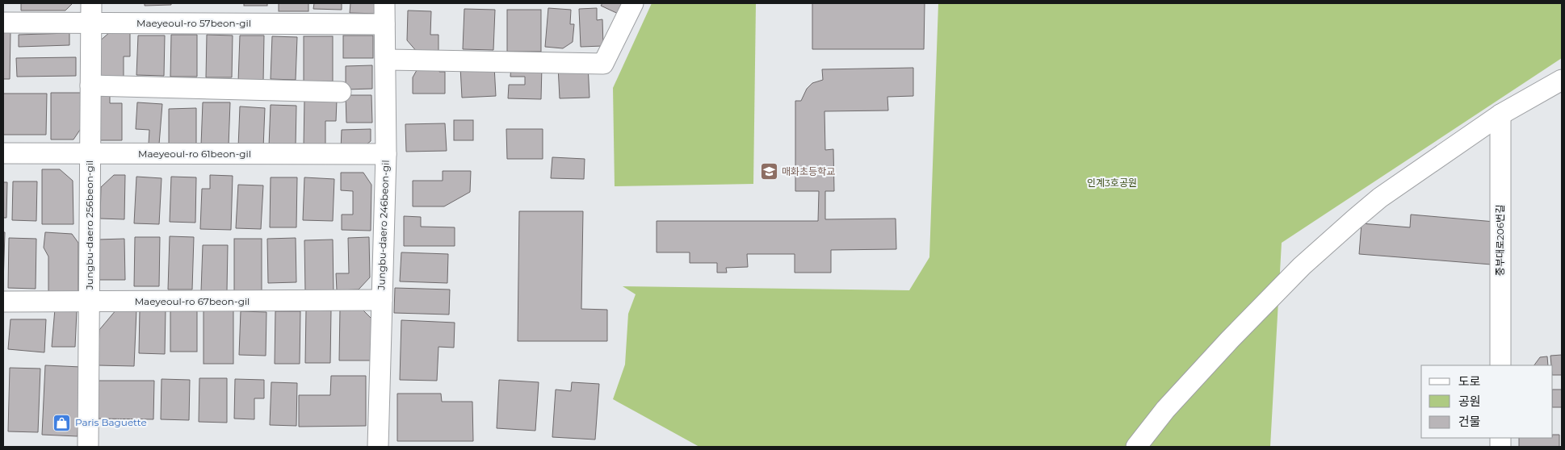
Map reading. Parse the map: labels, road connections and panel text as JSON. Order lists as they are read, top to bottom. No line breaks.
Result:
{"streets":{"street":["Maeyeoul-ro 57beon-gil","Maeyeoul-ro 61beon-gil","Jungbu-daero 256beon-gil","Jungbu-daero 246beon-gil","중부대로206번길","Maeyeoul-ro 67beon-gil"]},"crossings":[["Maeyeoul-ro 57beon-gil","Jungbu-daero 256beon-gil"],["Maeyeoul-ro 57beon-gil","Jungbu-daero 246beon-gil"],["Maeyeoul-ro 61beon-gil","Jungbu-daero 256beon-gil"],["Maeyeoul-ro 61beon-gil","Jungbu-daero 246beon-gil"],["Jungbu-daero 256beon-gil","Maeyeoul-ro 67beon-gil"],["Jungbu-daero 246beon-gil","Maeyeoul-ro 67beon-gil"]],"parks":["인계3호공원"],"places":{"school or university":["매화초등학교"],"shop":["Paris Baguette"]},"legend":["도로","공원","건물"]}
